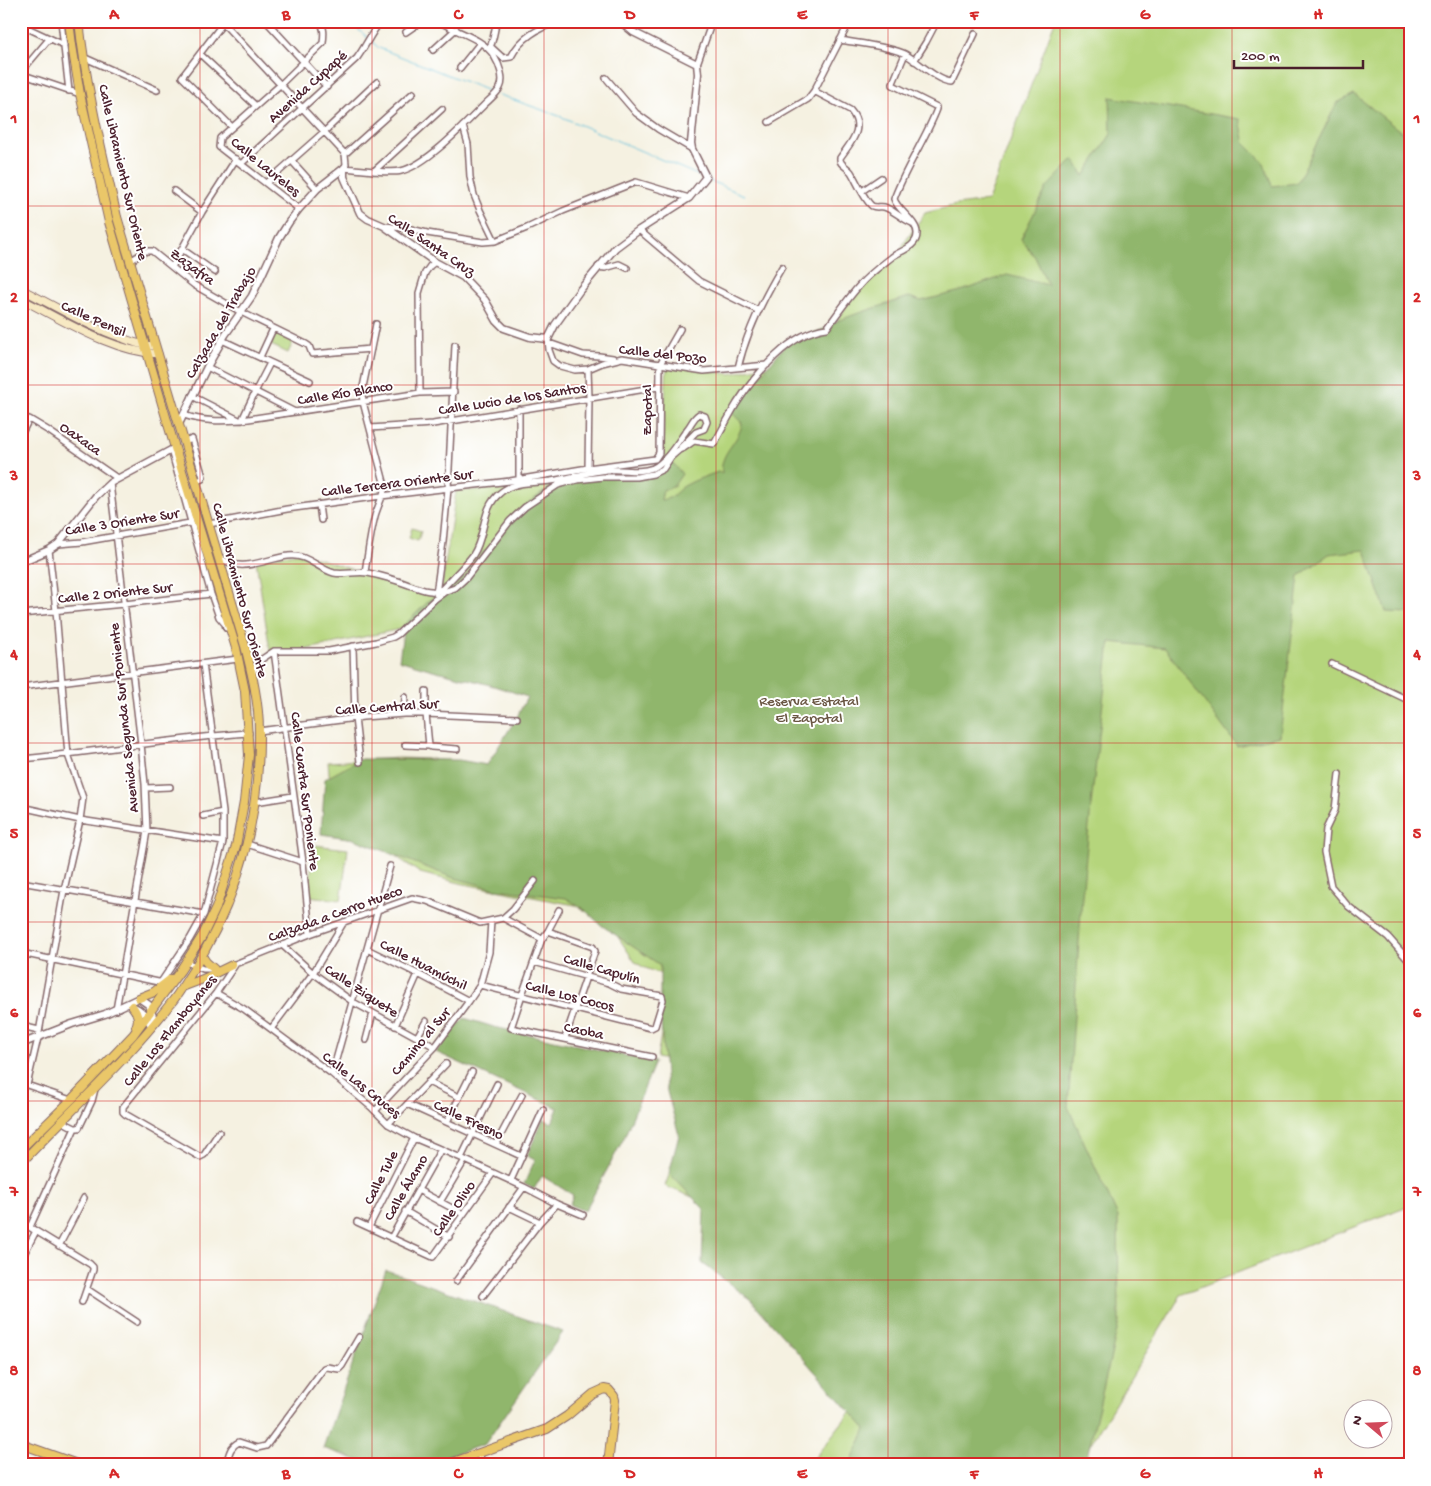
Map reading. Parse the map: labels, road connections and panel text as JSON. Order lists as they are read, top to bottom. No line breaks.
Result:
{"streets":{"main road":["Calle Libramiento Sur Oriente","Calle Pensil"],"street":["Avenida Cupapé","Calle Laureles","Calle Santa Cruz","Zazafra","Calzada del Trabajo","Calle del Pozo","Calle Río Blanco","Calle Lucio de los Santos","Zapotal","Oaxaca","Calle Tercera Oriente Sur","Calle 3 Oriente Sur","Calle 2 Oriente Sur","Calle Central Sur","Avenida Segunda Sur Poniente","Calle Cuarta Sur Poniente","Calzada a Cerro Hueco","Calle Huamúchil","Calle Capulín","Calle Ziquete","Calle Los Cocos","Calle Los Flamboyanes","Caoba","Camino al Sur","Calle Las Cruces","Calle Fresno","Calle Tule","Calle Álamo","Calle Olivo"]},"crossings":[["Avenida Cupapé","Calle Laureles"],["Calle Laureles","Calzada del Trabajo"],["Calle Libramiento Sur Oriente","Zazafra"],["Calle Libramiento Sur Oriente","Calle Pensil"],["Calle Libramiento Sur Oriente","Calzada del Trabajo"],["Calle Libramiento Sur Oriente","Calle Tercera Oriente Sur"],["Calle Libramiento Sur Oriente","Calle Central Sur"],["Calle Libramiento Sur Oriente","Calzada a Cerro Hueco"],["Calle Santa Cruz","Calzada del Trabajo"],["Calle Santa Cruz","Calle del Pozo"],["Zazafra","Calzada del Trabajo"],["Calzada del Trabajo","Calle Río Blanco"],["Calle del Pozo","Zapotal"],["Calle Lucio de los Santos","Zapotal"],["Zapotal","Calle Tercera Oriente Sur"],["Calle 3 Oriente Sur","Avenida Segunda Sur Poniente"],["Calle 2 Oriente Sur","Avenida Segunda Sur Poniente"],["Calle Central Sur","Calle Cuarta Sur Poniente"],["Calle Cuarta Sur Poniente","Calzada a Cerro Hueco"],["Calzada a Cerro Hueco","Calle Ziquete"],["Calzada a Cerro Hueco","Calle Los Flamboyanes"],["Calzada a Cerro Hueco","Camino al Sur"],["Calle Huamúchil","Camino al Sur"],["Calle Capulín","Calle Los Cocos"],["Calle Ziquete","Camino al Sur"],["Calle Los Cocos","Caoba"],["Calle Los Cocos","Camino al Sur"],["Calle Los Flamboyanes","Calle Las Cruces"],["Camino al Sur","Calle Las Cruces"],["Calle Las Cruces","Calle Tule"],["Calle Las Cruces","Calle Álamo"],["Calle Las Cruces","Calle Olivo"],["Calle Álamo","Calle Olivo"]],"parks":["Reserva Estatal El Zapotal"],"scale_bar":"200 m","north":"left","grid":{"columns":["A","B","C","D","E","F","G","H"],"rows":["1","2","3","4","5","6","7","8"]}}
